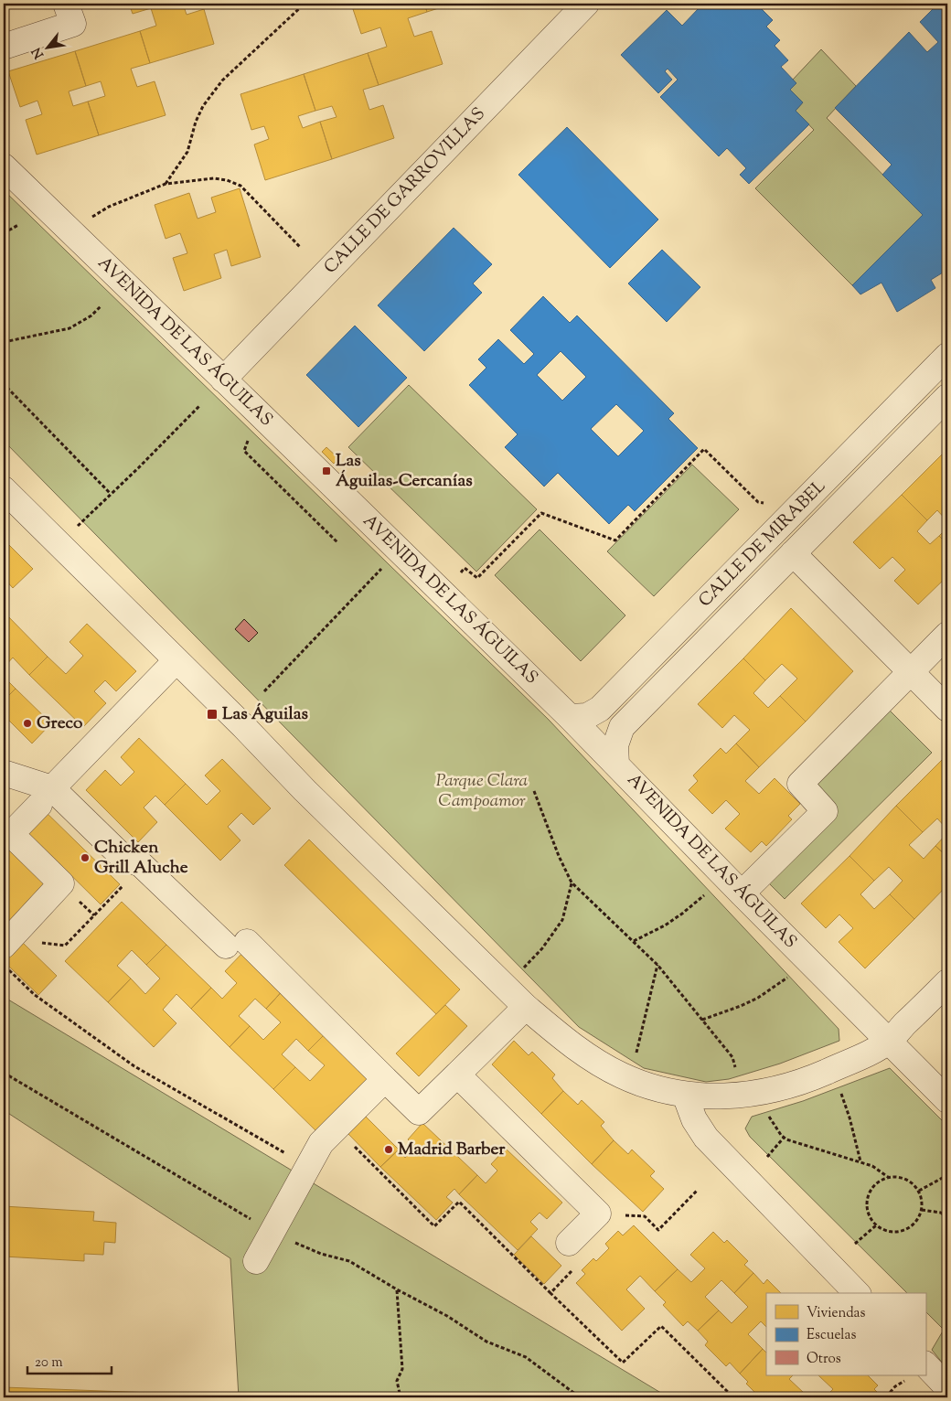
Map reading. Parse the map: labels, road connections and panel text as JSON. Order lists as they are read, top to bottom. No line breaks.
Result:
{"streets":{"street":["CALLE DE GARROVILLAS","AVENIDA DE LAS ÁGUILAS","CALLE DE MIRABEL"]},"crossings":[["CALLE DE GARROVILLAS","AVENIDA DE LAS ÁGUILAS"],["AVENIDA DE LAS ÁGUILAS","CALLE DE MIRABEL"]],"parks":["Parque Clara Campoamor"],"places":{"transit":["Las Águilas-Cercanías","Las Águilas"],"other":["Greco","Chicken Grill Aluche","Madrid Barber"]},"legend":["Viviendas","Escuelas","Otros"],"scale_bar":"20 m","north":"bottom left"}
